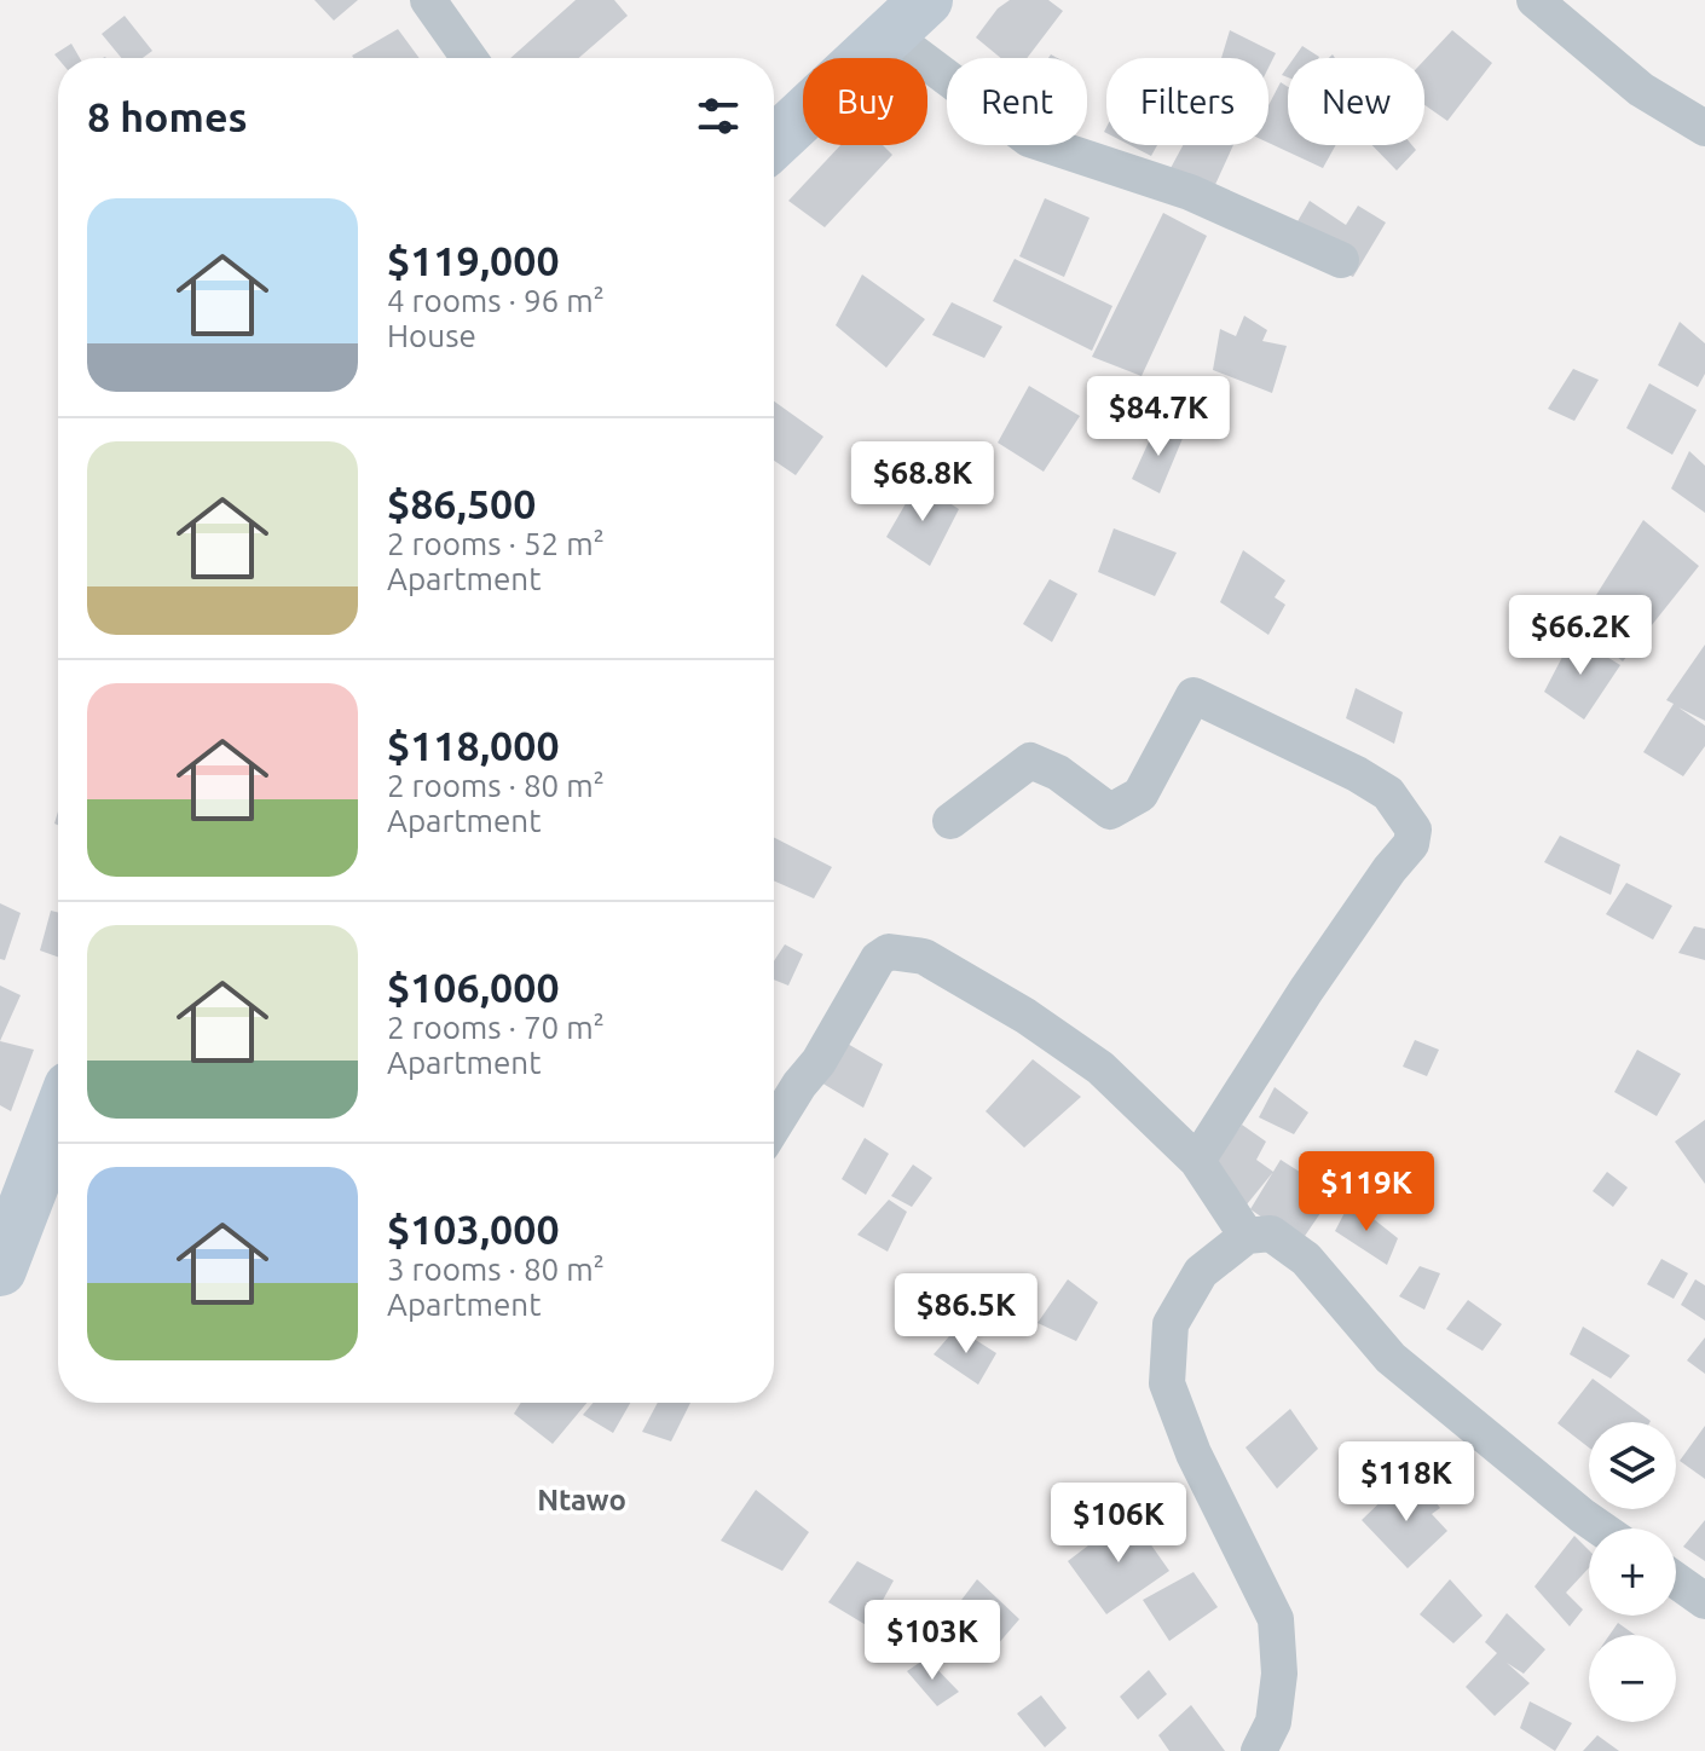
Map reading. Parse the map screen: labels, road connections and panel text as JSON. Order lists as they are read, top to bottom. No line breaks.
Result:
{"districts":["Ntawo"],"page":{"chip":["Buy","Rent","Filters","New"],"heading":"8 homes","list":[{"name":"$119,000","note":"4 rooms · 96 m² · House"},{"name":"$86,500","note":"2 rooms · 52 m² · Apartment"},{"name":"$118,000","note":"2 rooms · 80 m² · Apartment"},{"name":"$106,000","note":"2 rooms · 70 m² · Apartment"},{"name":"$103,000","note":"3 rooms · 80 m² · Apartment"}],"price":["$84.7K","$68.8K","$66.2K","$119K","$86.5K","$118K","$106K","$103K"],"map_buttons":["+","−"]}}
